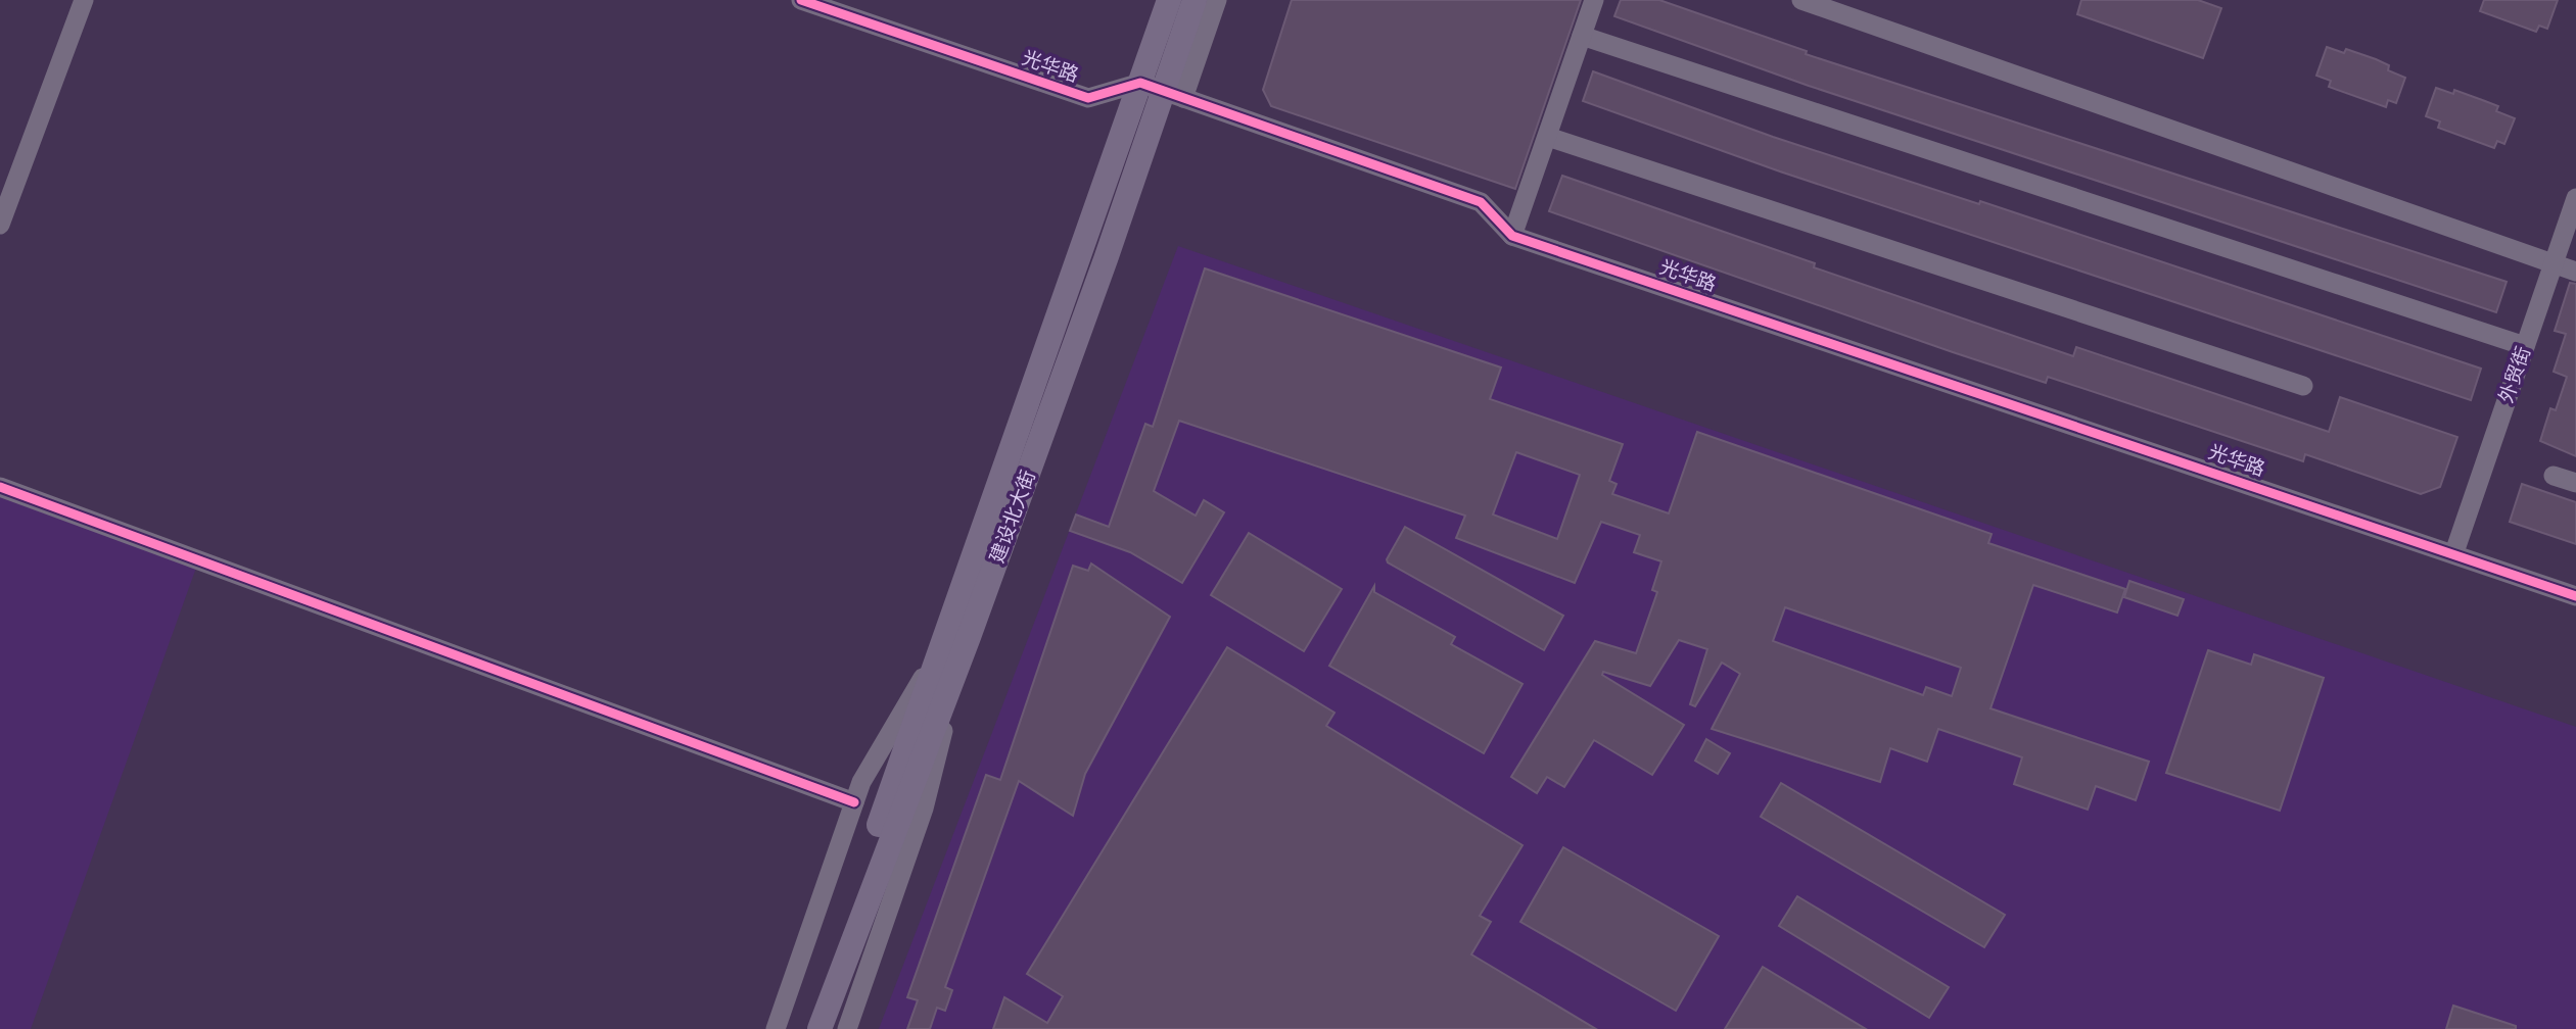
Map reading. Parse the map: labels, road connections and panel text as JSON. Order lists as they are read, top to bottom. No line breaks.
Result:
{"streets":{"main road":["建设北大街"],"street":["光华路","外贸街"]},"crossings":[["光华路","外贸街"],["光华路","建设北大街"]]}
